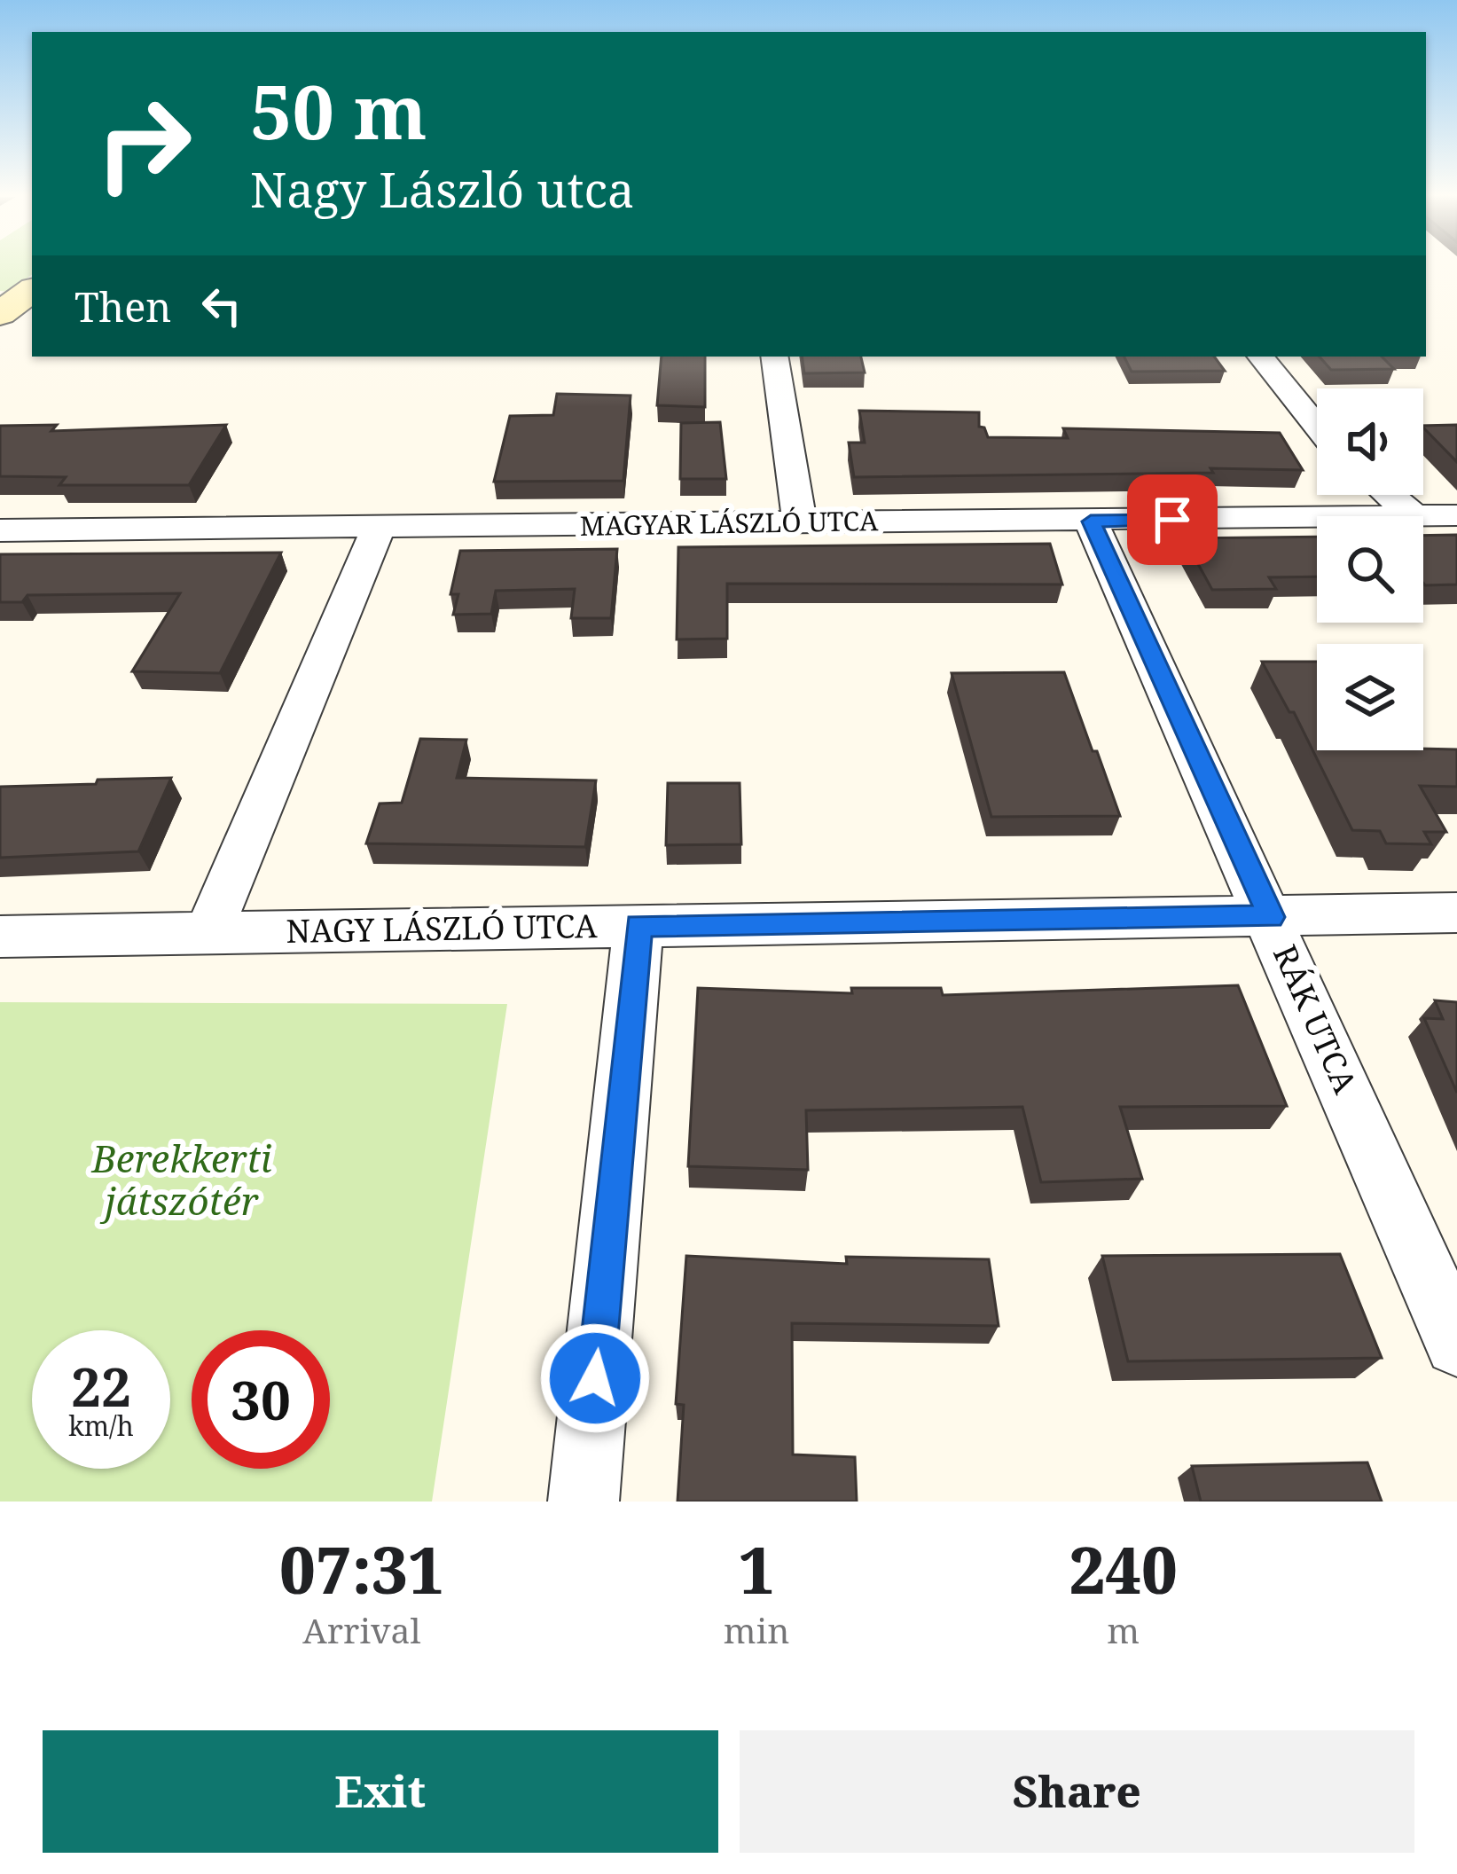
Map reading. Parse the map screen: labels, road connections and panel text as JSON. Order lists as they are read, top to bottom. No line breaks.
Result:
{"streets":{"street":["MAGYAR LÁSZLÓ UTCA","NAGY LÁSZLÓ UTCA","RÁK UTCA"]},"crossings":[["MAGYAR LÁSZLÓ UTCA","RÁK UTCA"],["NAGY LÁSZLÓ UTCA","RÁK UTCA"]],"parks":["Berekkerti játszótér"],"page":{"turn":["50 m","Nagy László utca"],"then":"Then","speed":"22 km/h","limit":"30","eta":["07:31","Arrival","1","min","240","m"],"buttons":["Exit","Share"]}}
